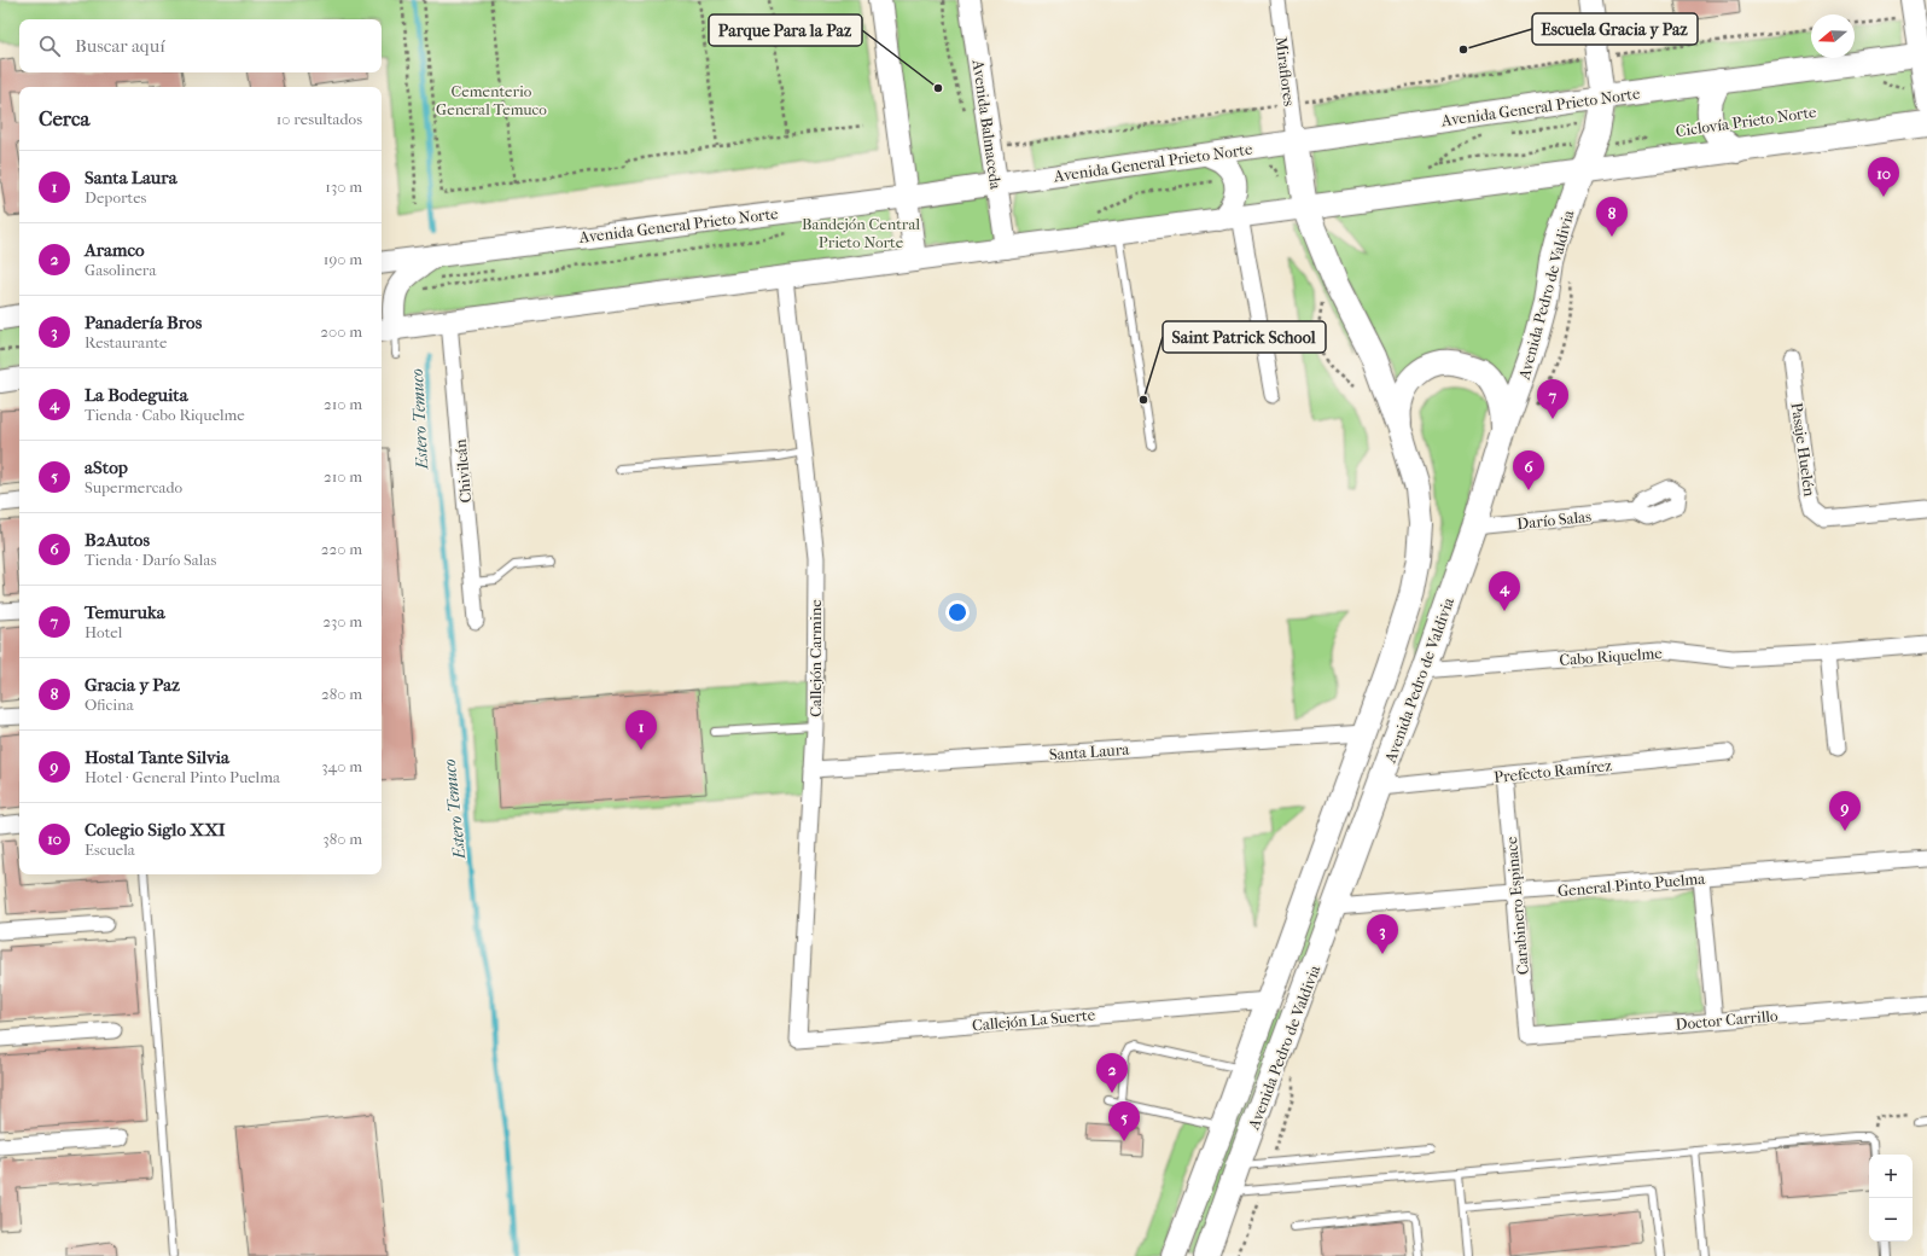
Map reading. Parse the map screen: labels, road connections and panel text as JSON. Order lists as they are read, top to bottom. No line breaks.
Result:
{"streets":{"main road":["Avenida General Prieto Norte","Avenida Pedro de Valdivia"],"street":["Miraflores","Avenida Balmaceda","Pasaje Huelén","Chivilcán","Darío Salas","Cabo Riquelme","Callejón Carmine","Santa Laura","Prefecto Ramírez","General Pinto Puelma","Carabinero Espinace","Callejón La Suerte","Doctor Carrillo"]},"crossings":[["Miraflores","Avenida General Prieto Norte"],["Miraflores","Avenida Pedro de Valdivia"],["Avenida General Prieto Norte","Avenida Balmaceda"],["Avenida General Prieto Norte","Avenida Pedro de Valdivia"],["Avenida Pedro de Valdivia","Darío Salas"],["Avenida Pedro de Valdivia","Cabo Riquelme"],["Avenida Pedro de Valdivia","Santa Laura"],["Avenida Pedro de Valdivia","Prefecto Ramírez"],["Avenida Pedro de Valdivia","General Pinto Puelma"],["Avenida Pedro de Valdivia","Callejón La Suerte"],["Callejón Carmine","Santa Laura"],["Callejón Carmine","Callejón La Suerte"],["Prefecto Ramírez","Carabinero Espinace"],["General Pinto Puelma","Carabinero Espinace"],["Carabinero Espinace","Doctor Carrillo"]],"water":["Estero Temuco"],"parks":["Cementerio General Temuco","Bandejón Central Prieto Norte"],"places":["Escuela Gracia y Paz","Parque Para la Paz","Saint Patrick School"],"north":"left","page":{"search":"Buscar aquí","heading":["Cerca","10 resultados"],"list":[{"mark":"1","name":"Santa Laura","note":"Deportes","value":"130 m"},{"mark":"2","name":"Aramco","note":"Gasolinera","value":"190 m"},{"mark":"3","name":"Panadería Bros","note":"Restaurante","value":"200 m"},{"mark":"4","name":"La Bodeguita","note":"Tienda · Cabo Riquelme","value":"210 m"},{"mark":"5","name":"aStop","note":"Supermercado","value":"210 m"},{"mark":"6","name":"B2Autos","note":"Tienda · Darío Salas","value":"220 m"},{"mark":"7","name":"Temuruka","note":"Hotel","value":"230 m"},{"mark":"8","name":"Gracia y Paz","note":"Oficina","value":"280 m"},{"mark":"9","name":"Hostal Tante Silvia","note":"Hotel · General Pinto Puelma","value":"340 m"},{"mark":"10","name":"Colegio Siglo XXI","note":"Escuela","value":"380 m"}],"pins":["10","8","7","6","4","1","9","3","2","5"],"map_buttons":["+","−"]}}
